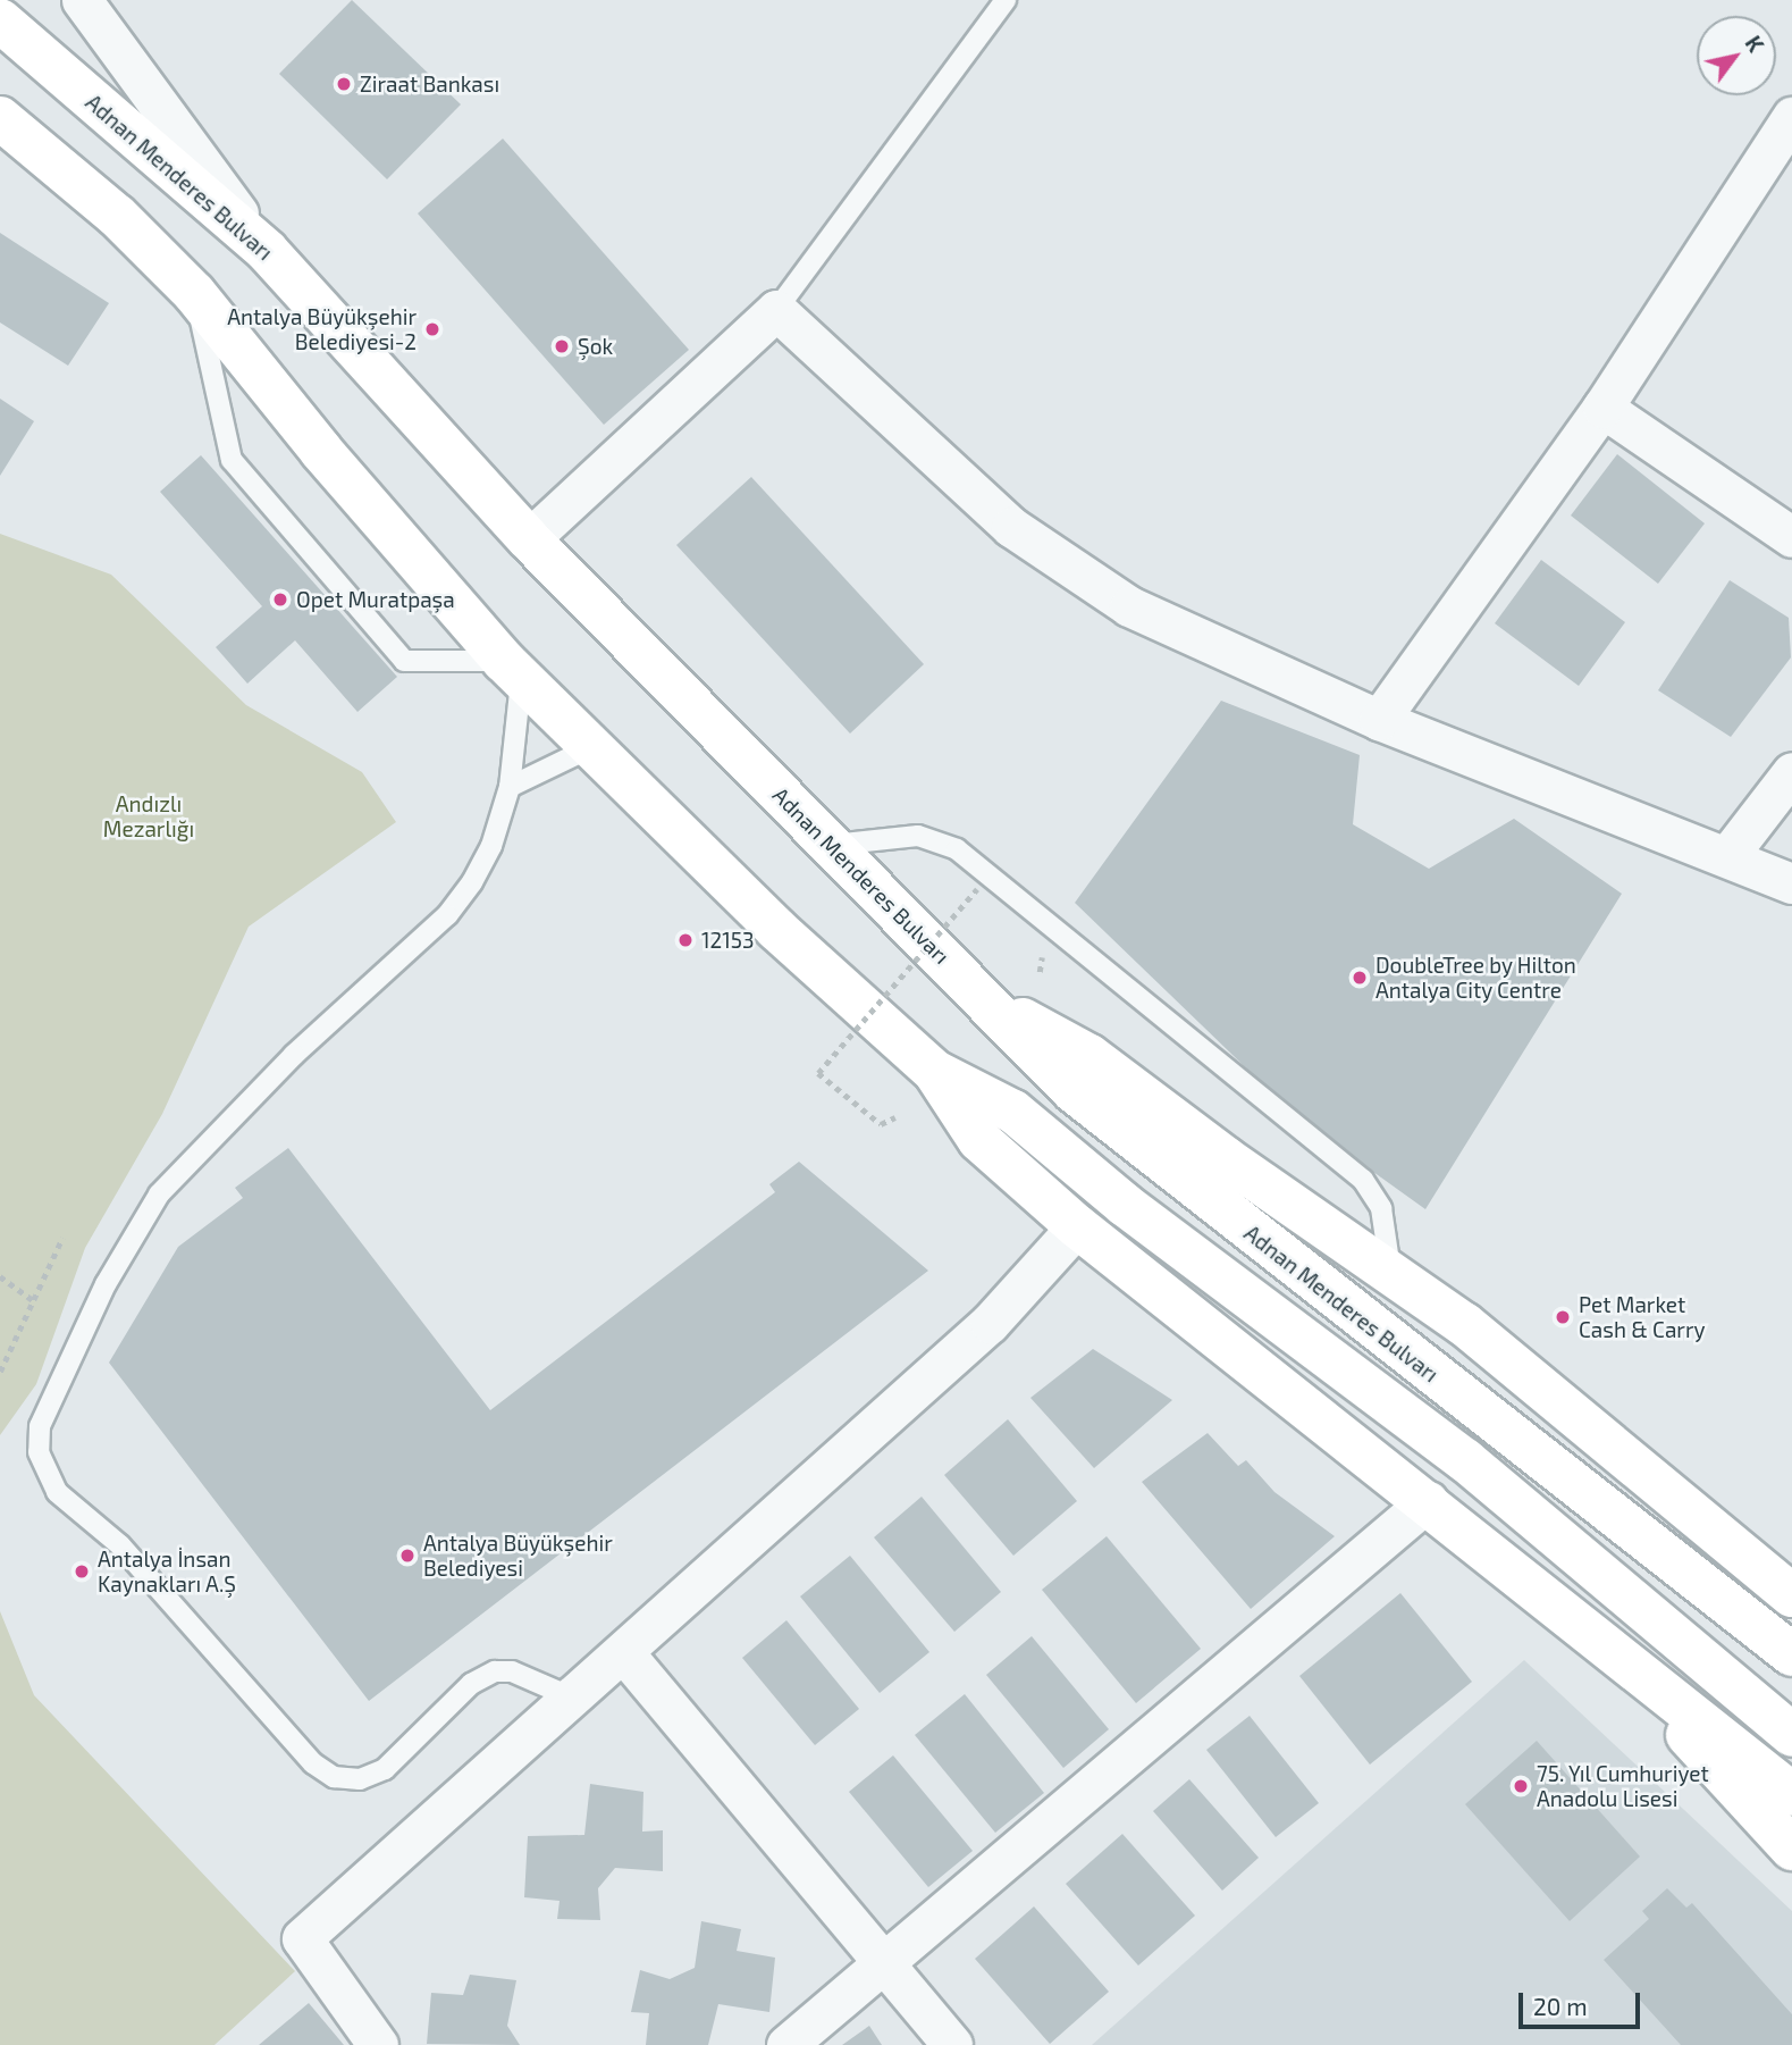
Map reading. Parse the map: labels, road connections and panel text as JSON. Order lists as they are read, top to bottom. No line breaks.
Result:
{"streets":{"main road":["Adnan Menderes Bulvarı"]},"parks":["Andızlı Mezarlığı"],"places":["Ziraat Bankası","Antalya Büyükşehir Belediyesi-2","Şok","Opet Muratpaşa","12153","DoubleTree by Hilton Antalya City Centre","Pet Market Cash & Carry","Antalya Büyükşehir Belediyesi","Antalya İnsan Kaynakları A.Ş","75. Yıl Cumhuriyet Anadolu Lisesi"],"scale_bar":"20 m","north":"top right"}
